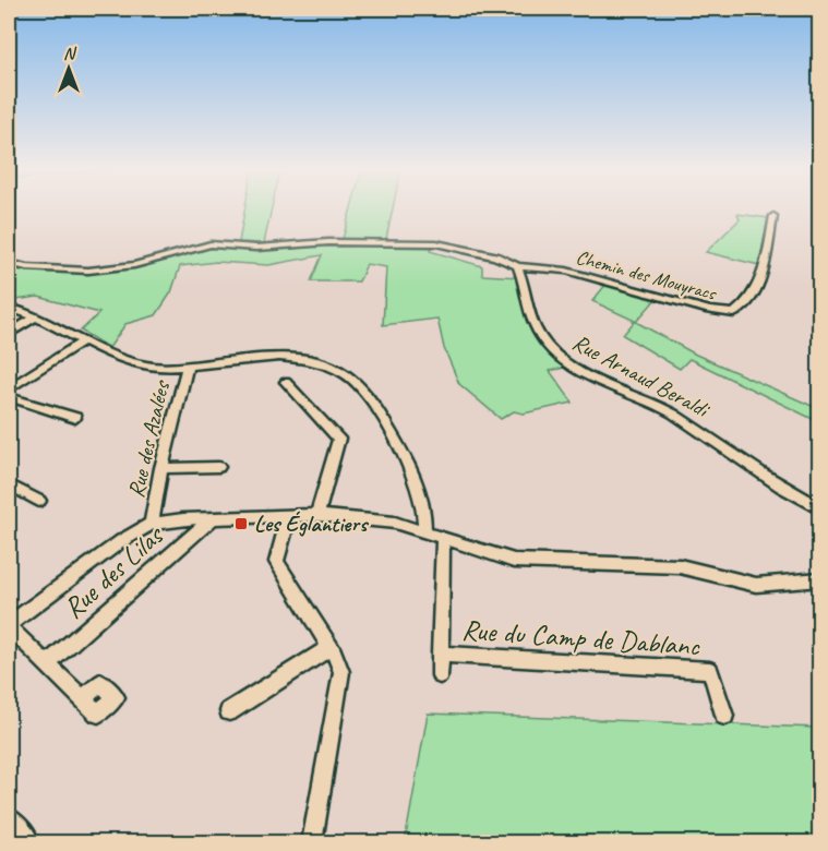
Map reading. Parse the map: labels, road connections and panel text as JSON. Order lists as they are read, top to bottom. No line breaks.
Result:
{"streets":{"street":["Chemin des Mouyracs","Rue Arnaud Beraldi","Rue des Azalées","Rue des Lilas","Rue du Camp de Dablanc"]},"crossings":[["Chemin des Mouyracs","Rue Arnaud Beraldi"]],"places":{"transit":["Les Églantiers"]},"north":"top"}
